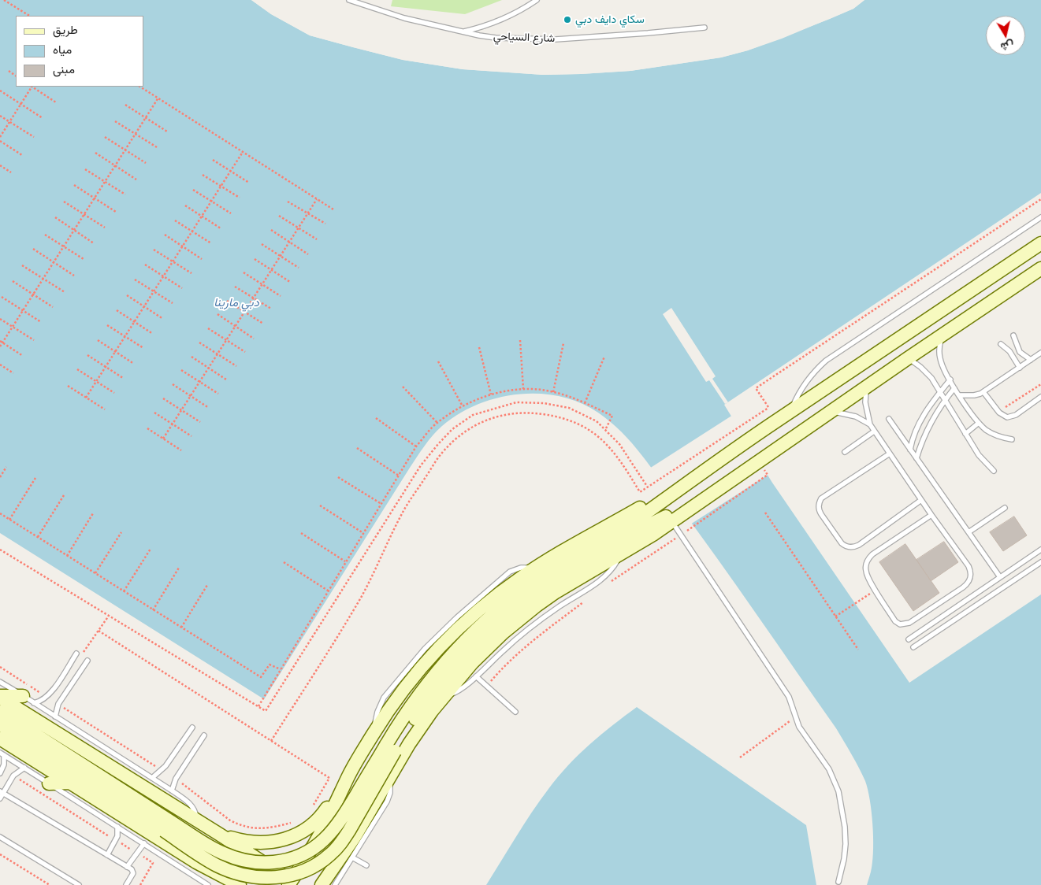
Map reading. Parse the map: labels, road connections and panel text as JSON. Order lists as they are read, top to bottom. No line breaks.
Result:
{"streets":{"lane":["شارع السياحي"]},"water":["دبي مارينا"],"places":["سكاي دايف دبي"],"legend":["طريق","مياه","مبنى"],"north":"bottom"}
